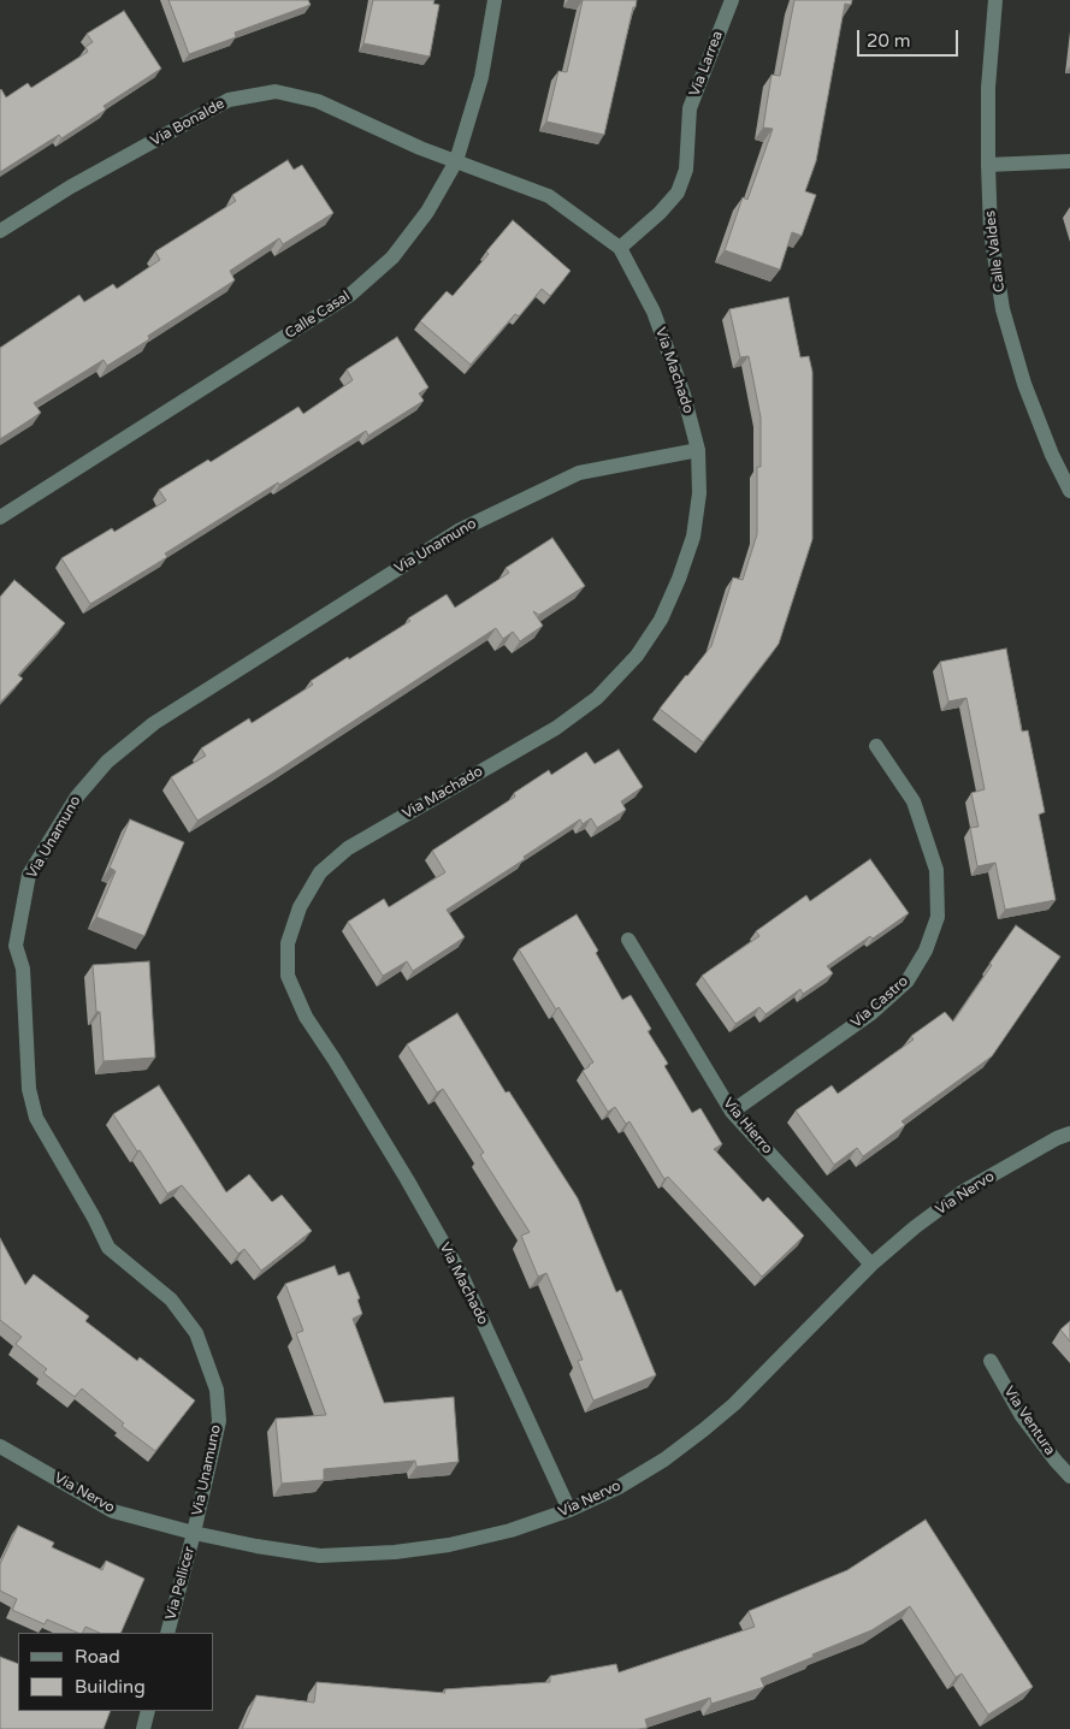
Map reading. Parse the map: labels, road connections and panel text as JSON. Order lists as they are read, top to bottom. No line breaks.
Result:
{"streets":{"street":["Via Larrea","Via Bonalde","Calle Valdes","Calle Casal","Via Machado","Via Unamuno","Via Castro","Via Hierro","Via Nervo","Via Ventura","Via Pellicer"]},"crossings":[["Via Larrea","Via Machado"],["Via Bonalde","Calle Casal"],["Via Bonalde","Via Machado"],["Calle Casal","Via Machado"],["Via Machado","Via Unamuno"],["Via Machado","Via Nervo"],["Via Unamuno","Via Nervo"],["Via Unamuno","Via Pellicer"],["Via Castro","Via Hierro"],["Via Hierro","Via Nervo"],["Via Nervo","Via Pellicer"]],"legend":["Road","Building"],"scale_bar":"20 m"}
